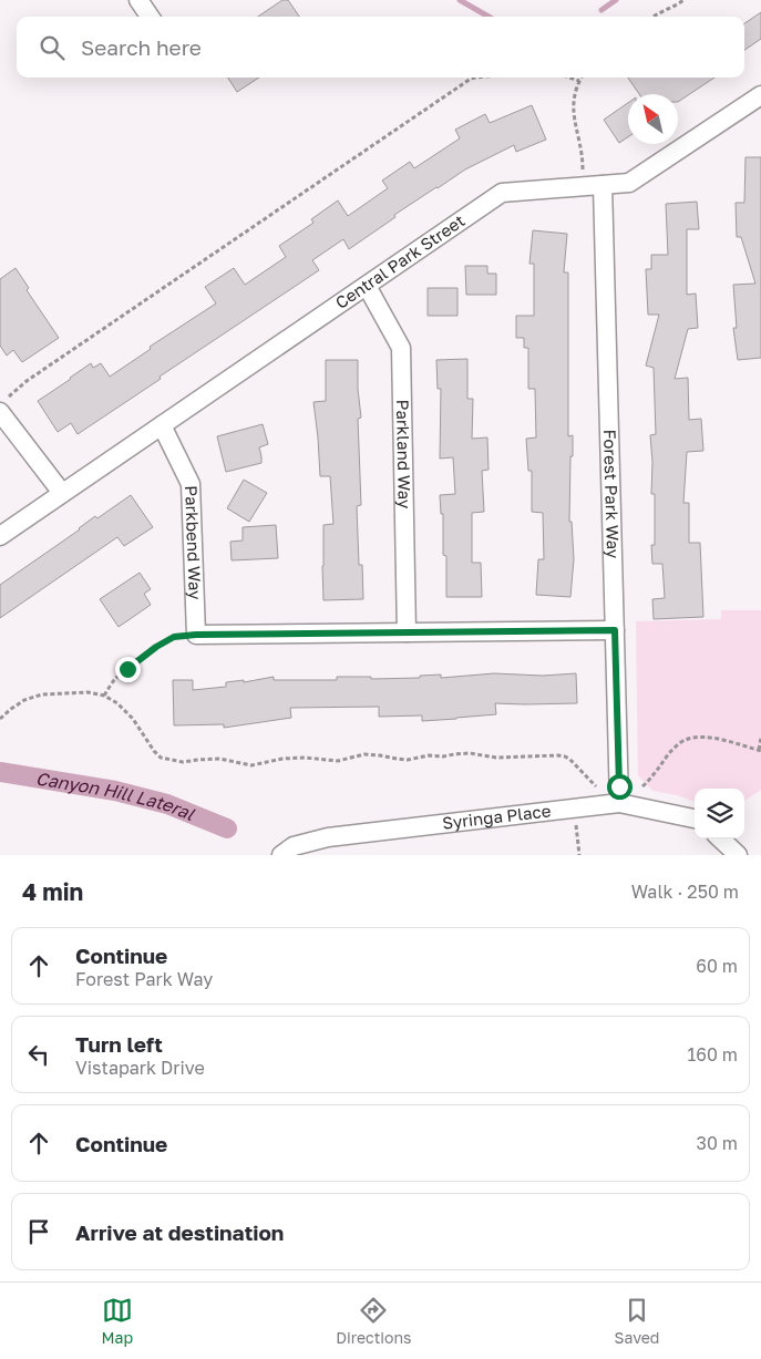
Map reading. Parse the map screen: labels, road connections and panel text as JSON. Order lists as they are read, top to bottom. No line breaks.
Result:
{"streets":{"street":["Central Park Street","Parkland Way","Forest Park Way","Parkbend Way","Syringa Place"]},"crossings":[["Central Park Street","Parkland Way"],["Central Park Street","Forest Park Way"],["Central Park Street","Parkbend Way"],["Forest Park Way","Syringa Place"]],"water":["Canyon Hill Lateral"],"north":"top left","page":{"search":"Search here","heading":["4 min","Walk · 250 m"],"list":[["Continue","Forest Park Way","60 m"],["Turn left","Vistapark Drive","160 m"],["Continue","30 m"],"Arrive at destination"],"nav":["Map","Directions","Saved"]}}
